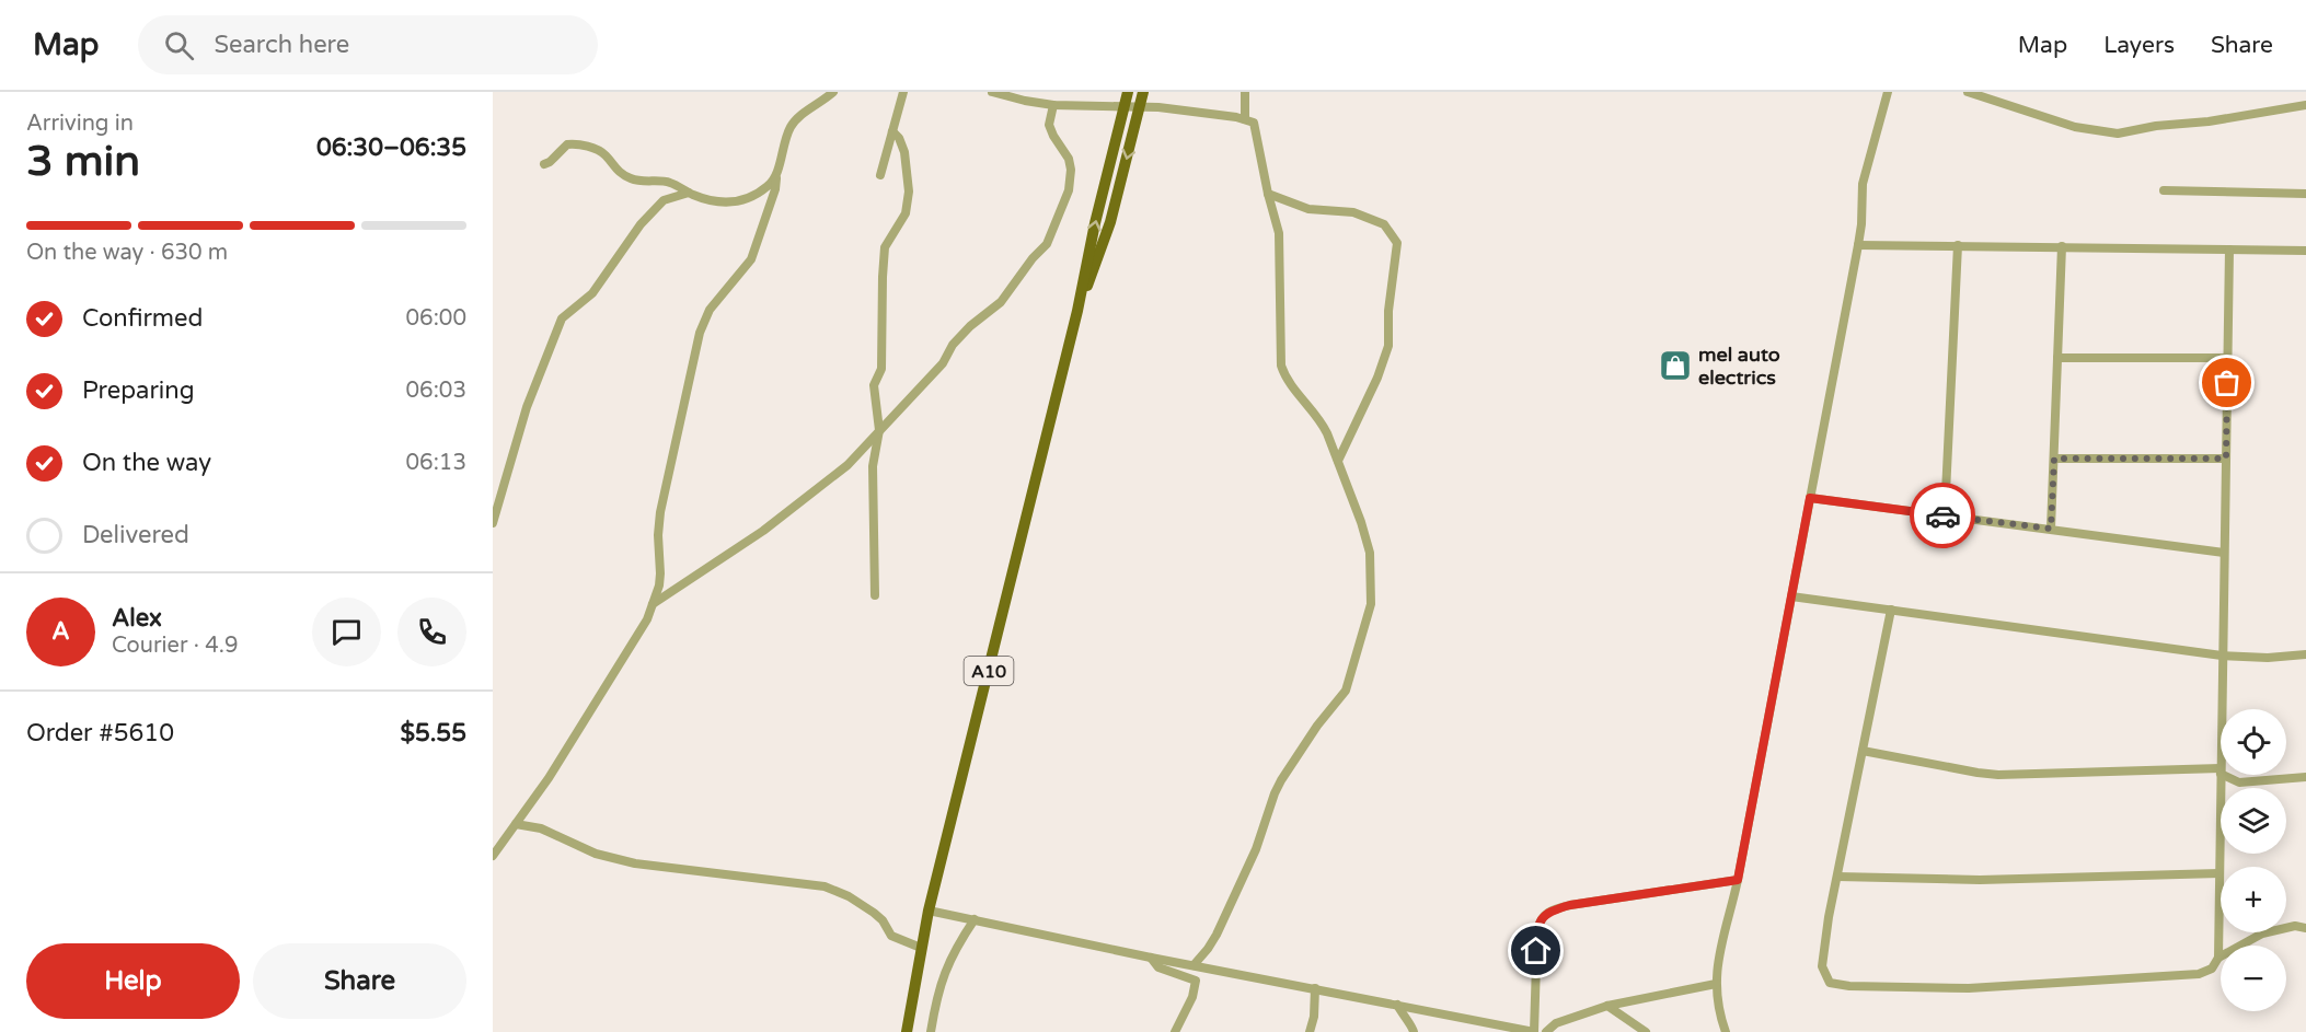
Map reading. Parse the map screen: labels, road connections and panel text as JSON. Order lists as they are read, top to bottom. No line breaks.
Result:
{"streets":{"main road":["A10"]},"places":{"shop":["mel auto electrics"]},"page":{"header":"Map","search":"Search here","nav":["Map","Layers","Share"],"heading":["3 min","Arriving in","06:30–06:35"],"panel":["Alex","Courier · 4.9","Order #5610","$5.55"],"bar":"On the way · 630 m","list":[["Confirmed","06:00"],["Preparing","06:03"],["On the way","06:13"],"Delivered"],"round":"A","map_buttons":["+","−"],"buttons":["Help","Share"]}}
